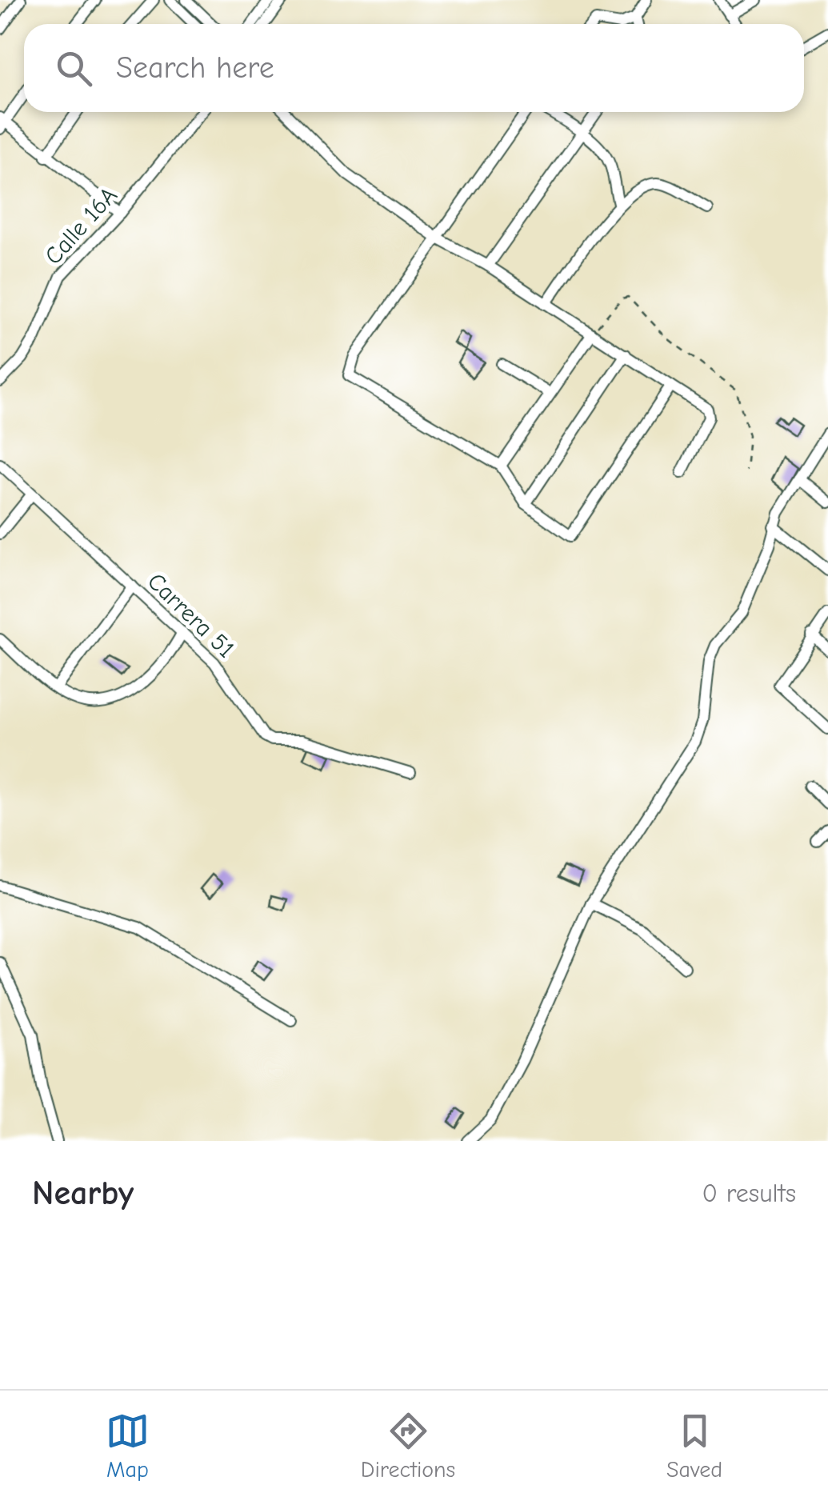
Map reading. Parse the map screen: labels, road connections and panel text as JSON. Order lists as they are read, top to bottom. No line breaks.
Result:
{"streets":{"street":["Calle 16A","Carrera 51"]},"page":{"search":"Search here","heading":["Nearby","0 results"],"nav":["Map","Directions","Saved"]}}
